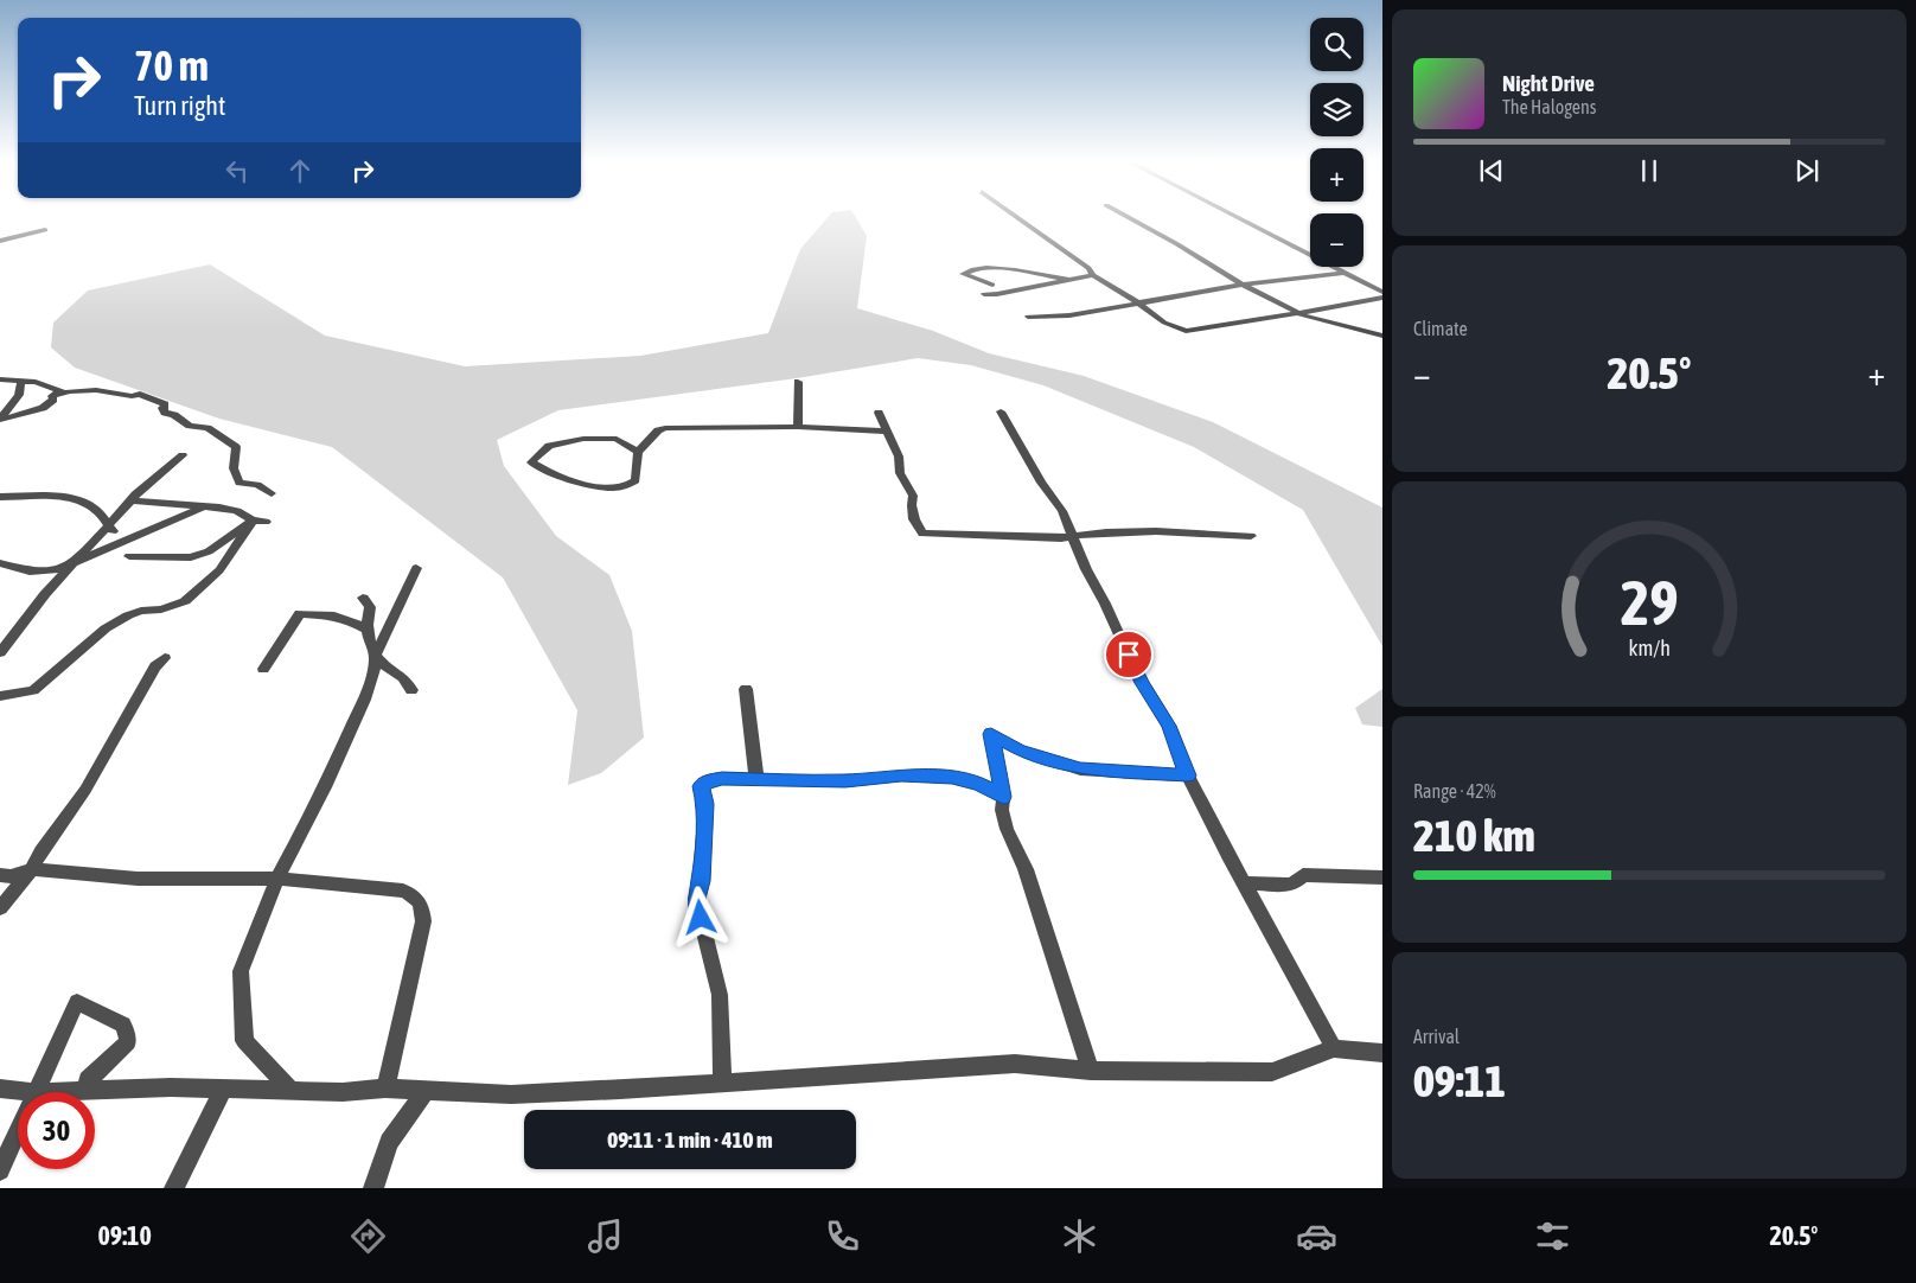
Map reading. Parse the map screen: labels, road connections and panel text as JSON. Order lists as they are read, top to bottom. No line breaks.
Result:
{"page":{"map_buttons":["+","−"],"turn":["70 m","Turn right"],"song":["Night Drive","The Halogens"],"tile":["Climate",["Range · 42%","210 km"],["Arrival","09:11"]],"heat":["−","20.5°","+"],"limit":"30","trip":"09:11 · 1 min · 410 m","tabs":["09:10","20.5°"],"gauge":["29","km/h"]}}
